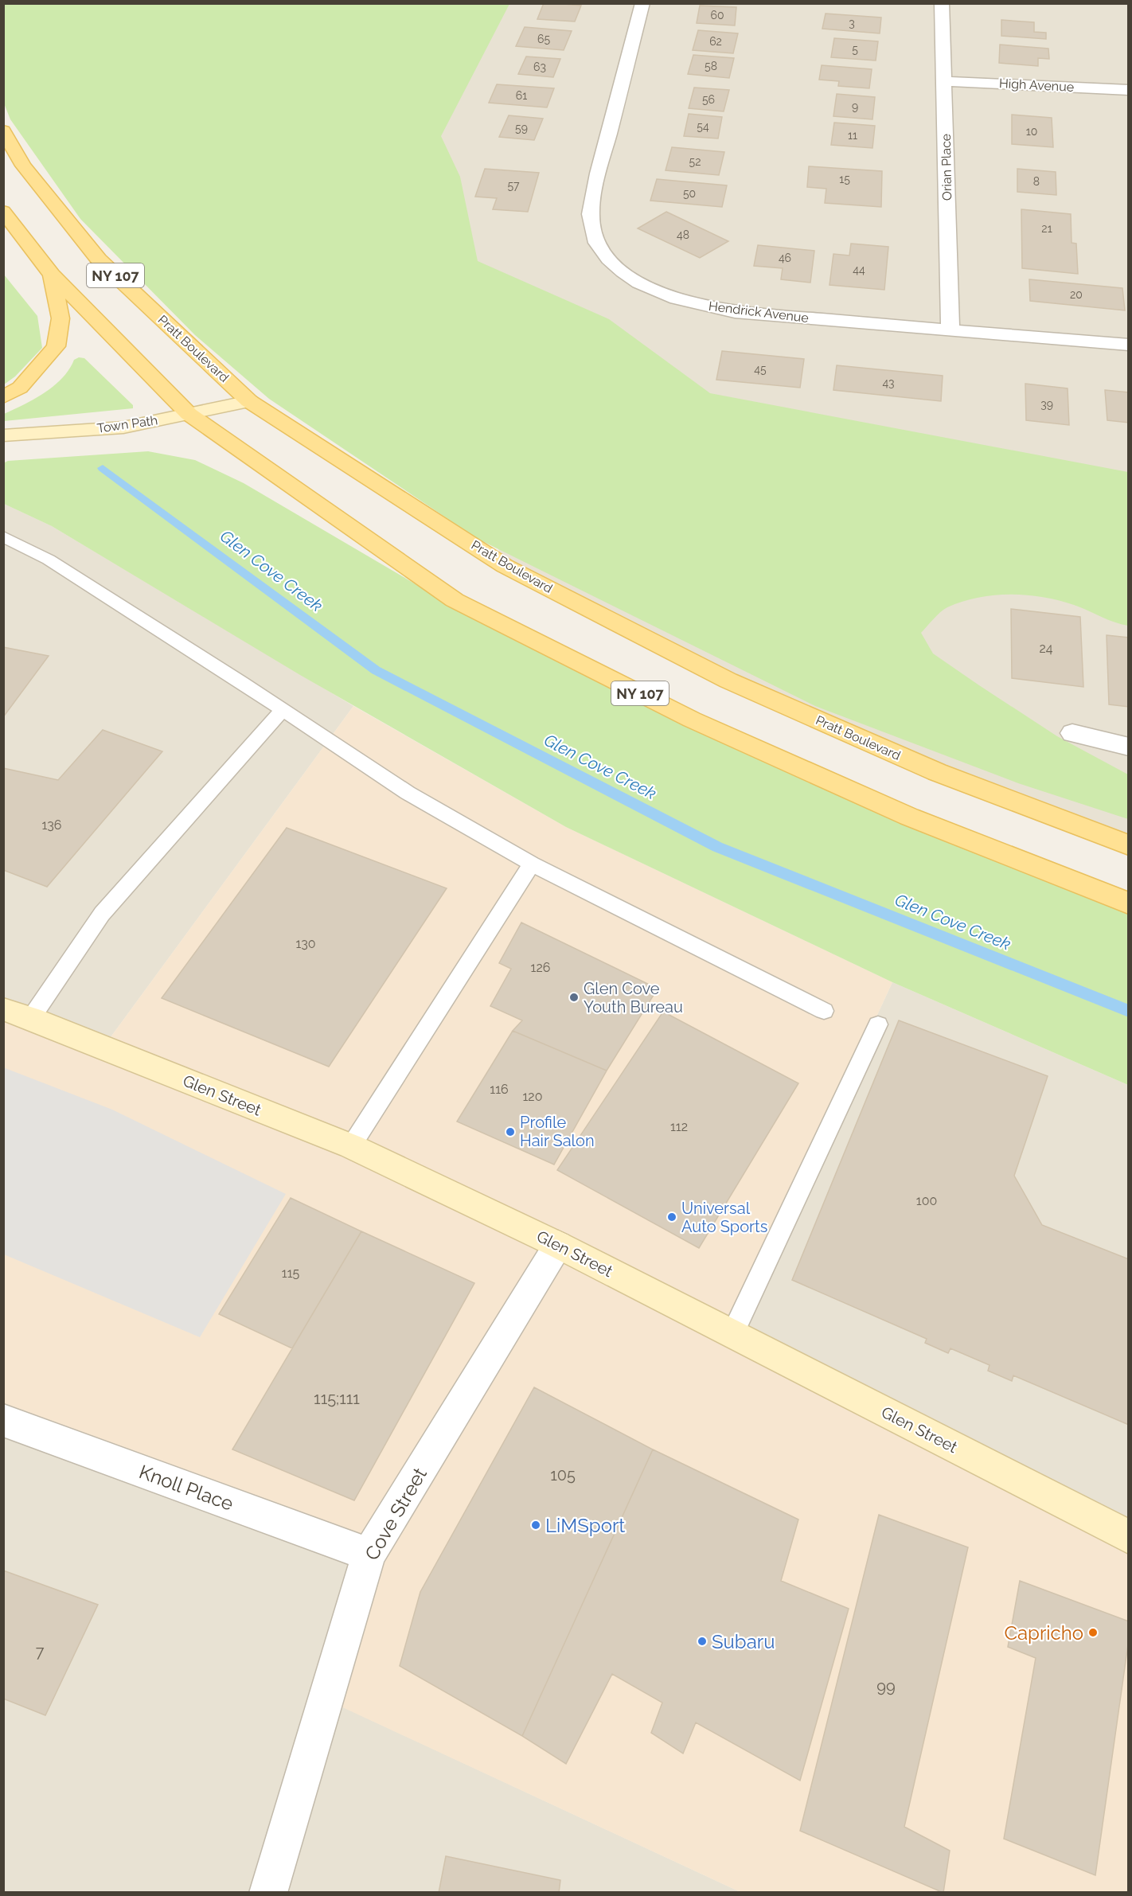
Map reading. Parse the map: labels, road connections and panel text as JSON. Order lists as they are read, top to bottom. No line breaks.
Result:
{"streets":{"main road":["NY 107","Pratt Boulevard","Town Path","Glen Street"],"street":["High Avenue","Orian Place","Hendrick Avenue","Knoll Place","Cove Street"]},"crossings":[["High Avenue","Orian Place"],["Orian Place","Hendrick Avenue"],["NY 107","Town Path"],["Pratt Boulevard","Town Path"],["Glen Street","Cove Street"],["Knoll Place","Cove Street"]],"water":["Glen Cove Creek"],"places":["Glen Cove Youth Bureau","Profile Hair Salon","Universal Auto Sports","LiMSport","Capricho","Subaru"],"house_numbers":["60","3","65","62","5","58","63","61","56","9","54","59","10","11","52","15","8","57","50","21","48","46","44","20","45","43","39","24","136","130","126","116","120","112","100","115","115;111","105","7","99"]}
